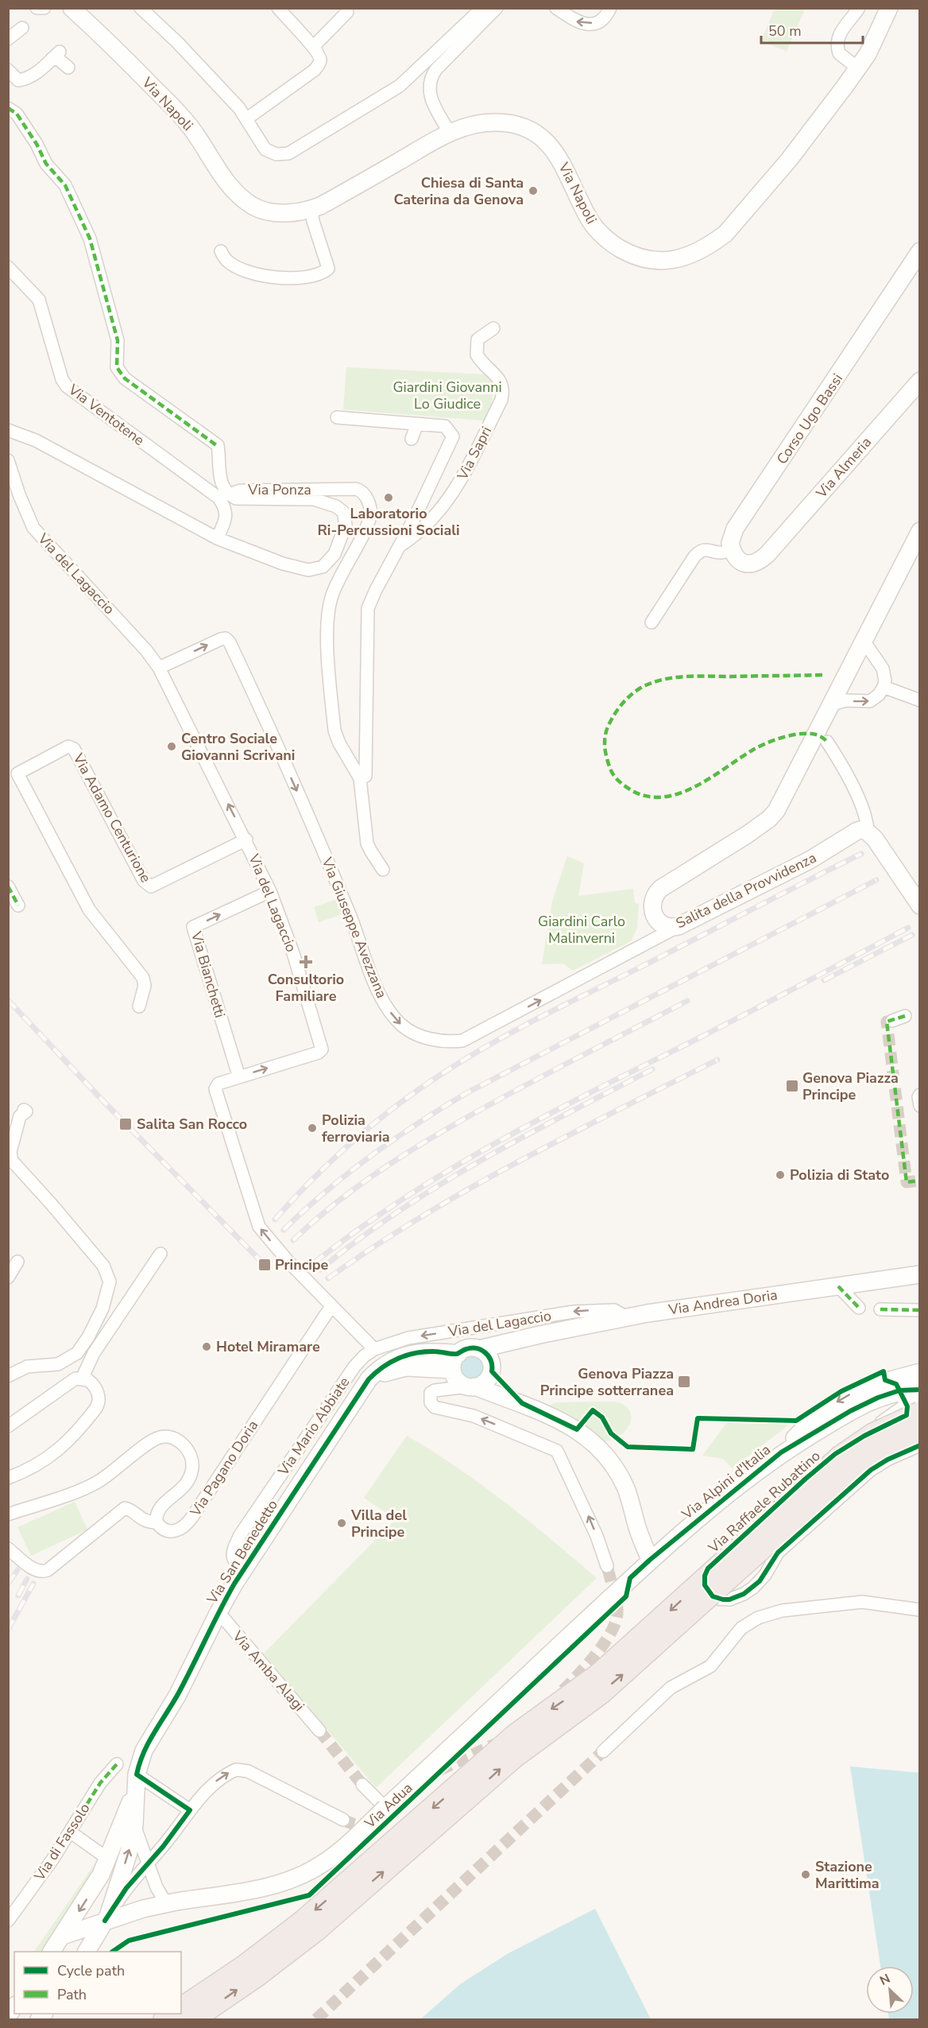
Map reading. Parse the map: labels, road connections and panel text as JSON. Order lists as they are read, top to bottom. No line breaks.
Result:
{"streets":{"street":["Via Napoli","Via Ventotene","Corso Ugo Bassi","Via Sapri","Via Almeria","Via Ponza","Via del Lagaccio","Via Adamo Centurione","Salita della Provvidenza","Via Giuseppe Avezzana","Via Bianchetti","Via Andrea Doria","Via Mario Abbiate","Via Pagano Doria","Via Alpini d'Italia","Via Raffaele Rubattino","Via San Benedetto","Via Amba Alagi","Via Adua","Via di Fassolo"]},"crossings":[["Via Ventotene","Via Ponza"],["Corso Ugo Bassi","Via Almeria"],["Via del Lagaccio","Via Adamo Centurione"],["Via del Lagaccio","Via Giuseppe Avezzana"],["Via del Lagaccio","Via Bianchetti"],["Via del Lagaccio","Via Andrea Doria"],["Via del Lagaccio","Via Mario Abbiate"],["Via del Lagaccio","Via Pagano Doria"],["Salita della Provvidenza","Via Giuseppe Avezzana"],["Via Andrea Doria","Via San Benedetto"],["Via Mario Abbiate","Via San Benedetto"],["Via Alpini d'Italia","Via Raffaele Rubattino"],["Via Alpini d'Italia","Via Adua"],["Via San Benedetto","Via Amba Alagi"],["Via San Benedetto","Via Adua"]],"parks":["Giardini Giovanni Lo Giudice","Giardini Carlo Malinverni"],"places":{"other":["Chiesa di Santa Caterina da Genova","Laboratorio Ri-Percussioni Sociali","Centro Sociale Giovanni Scrivani","Polizia ferroviaria","Polizia di Stato","Hotel Miramare","Villa del Principe","Stazione Marittima"],"health":["Consultorio Familiare"],"transit":["Genova Piazza Principe","Salita San Rocco","Principe","Genova Piazza Principe sotterranea"]},"legend":["Cycle path","Path"],"scale_bar":"50 m","north":"top left"}
